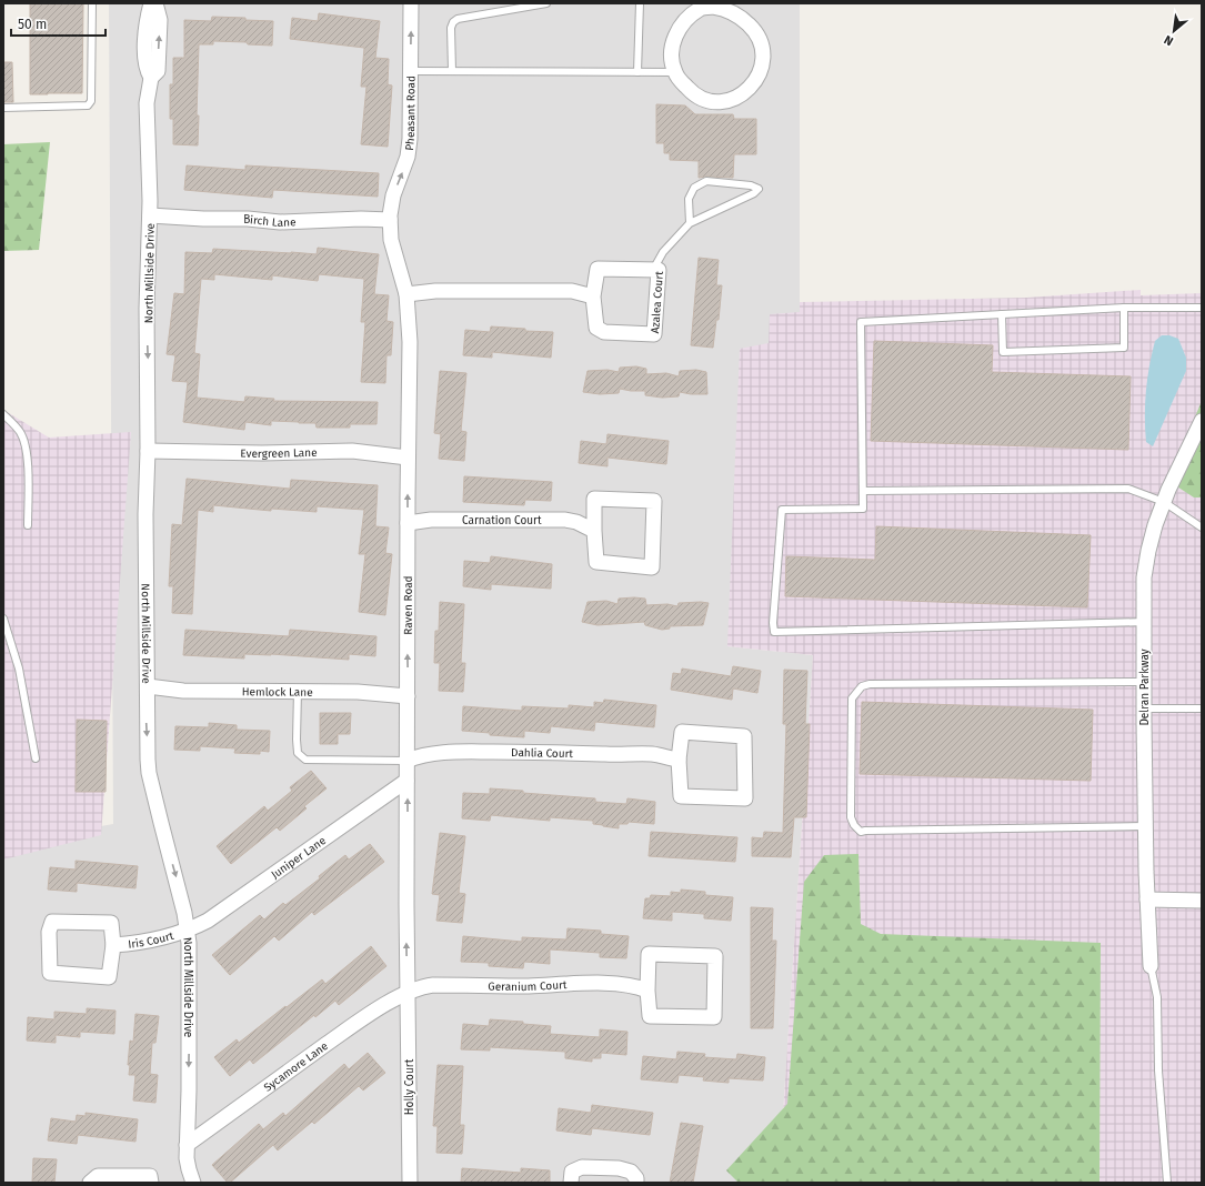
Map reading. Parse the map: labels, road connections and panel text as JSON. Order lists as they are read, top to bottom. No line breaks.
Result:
{"streets":{"street":["Pheasant Road","Birch Lane","North Millside Drive","Azalea Court","Evergreen Lane","Carnation Court","Raven Road","Delran Parkway","Hemlock Lane","Dahlia Court","Juniper Lane","Iris Court","Geranium Court","Sycamore Lane","Holly Court"]},"crossings":[["Pheasant Road","Birch Lane"],["Pheasant Road","Raven Road"],["Birch Lane","North Millside Drive"],["Birch Lane","Raven Road"],["North Millside Drive","Evergreen Lane"],["North Millside Drive","Hemlock Lane"],["North Millside Drive","Juniper Lane"],["North Millside Drive","Iris Court"],["North Millside Drive","Sycamore Lane"],["Evergreen Lane","Raven Road"],["Carnation Court","Raven Road"],["Raven Road","Hemlock Lane"],["Raven Road","Dahlia Court"],["Raven Road","Juniper Lane"],["Raven Road","Geranium Court"],["Raven Road","Sycamore Lane"],["Raven Road","Holly Court"],["Juniper Lane","Iris Court"],["Geranium Court","Sycamore Lane"],["Geranium Court","Holly Court"],["Sycamore Lane","Holly Court"]],"one_way":["Pheasant Road","Raven Road"],"scale_bar":"50 m","north":"bottom left"}
